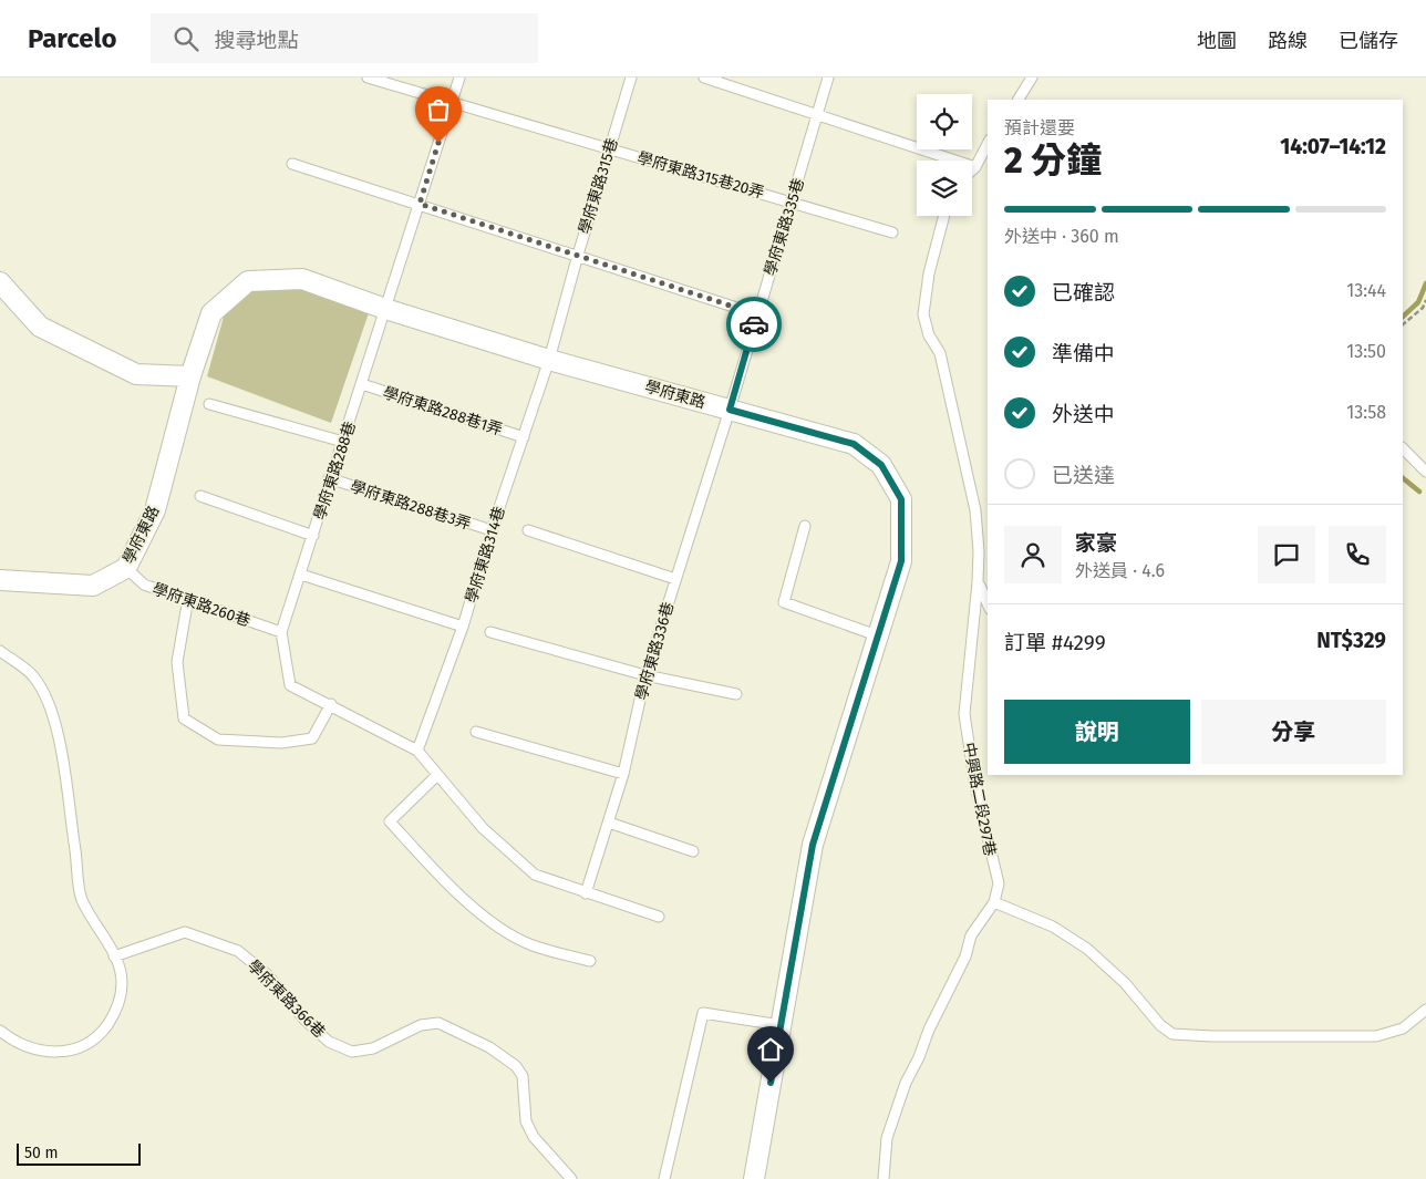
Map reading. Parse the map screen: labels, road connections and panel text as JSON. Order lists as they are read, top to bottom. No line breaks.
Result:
{"streets":{"street":["學府東路"],"lane":["學府東路315巷20弄","學府東路315巷","學府東路335巷","學府東路288巷1弄","學府東路288巷","學府東路288巷3弄","學府東路314巷","學府東路260巷","學府東路336巷","中興路二段297巷","學府東路366巷"]},"crossings":[["學府東路315巷20弄","學府東路315巷"],["學府東路315巷20弄","學府東路335巷"],["學府東路315巷20弄","學府東路288巷"],["學府東路315巷","學府東路"],["學府東路315巷","學府東路314巷"],["學府東路335巷","學府東路"],["學府東路335巷","學府東路336巷"],["學府東路","學府東路288巷"],["學府東路","學府東路314巷"],["學府東路","學府東路260巷"],["學府東路","學府東路336巷"],["學府東路288巷1弄","學府東路288巷"],["學府東路288巷1弄","學府東路314巷"],["學府東路288巷","學府東路288巷3弄"],["學府東路288巷","學府東路260巷"],["學府東路288巷3弄","學府東路314巷"]],"scale_bar":"50 m","page":{"header":"Parcelo","search":"搜尋地點","nav":["地圖","路線","已儲存"],"heading":["2 分鐘","預計還要","14:07–14:12"],"panel":["家豪","外送員 · 4.6","訂單 #4299","NT$329"],"bar":"外送中 · 360 m","list":[["已確認","13:44"],["準備中","13:50"],["外送中","13:58"],"已送達"],"buttons":["說明","分享"],"scale":"50 m"}}
